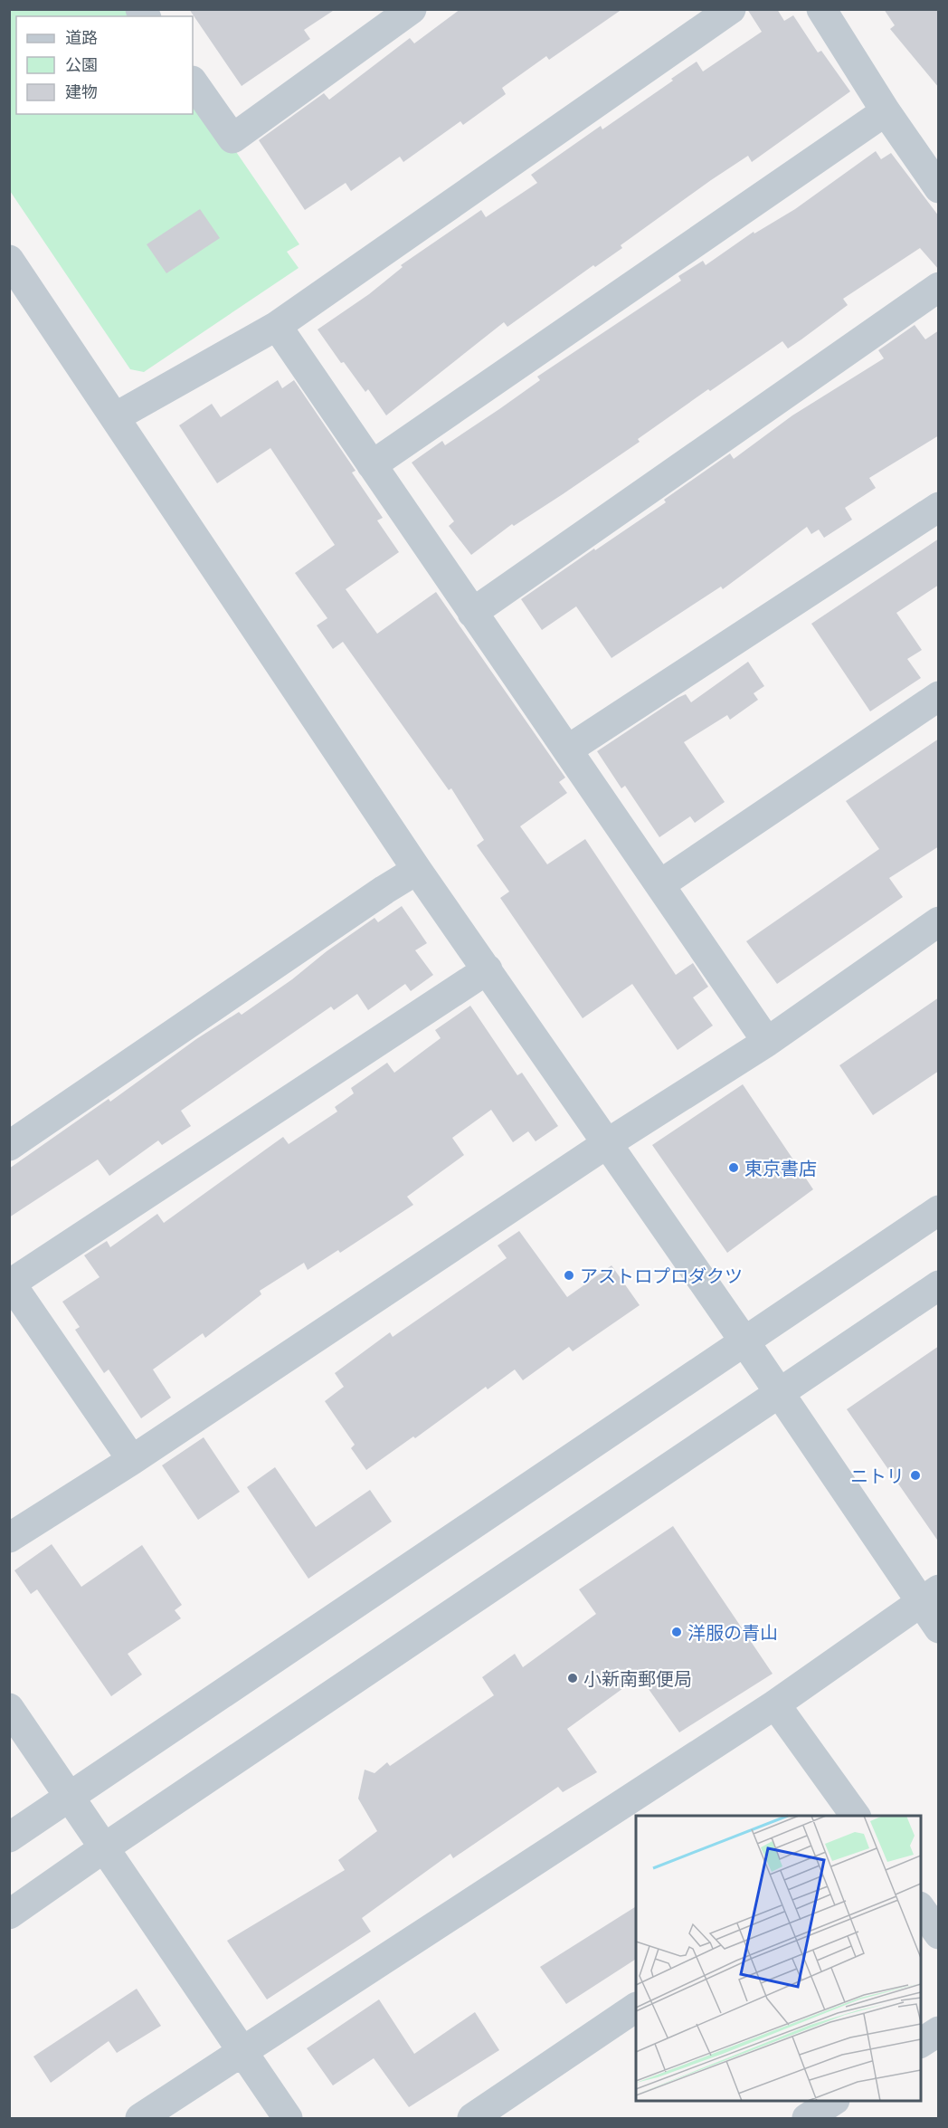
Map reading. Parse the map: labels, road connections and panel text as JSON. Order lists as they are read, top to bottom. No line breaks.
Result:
{"places":["東京書店","アストロプロダクツ","ニトリ","洋服の青山","小新南郵便局"],"legend":["道路","公園","建物"]}
